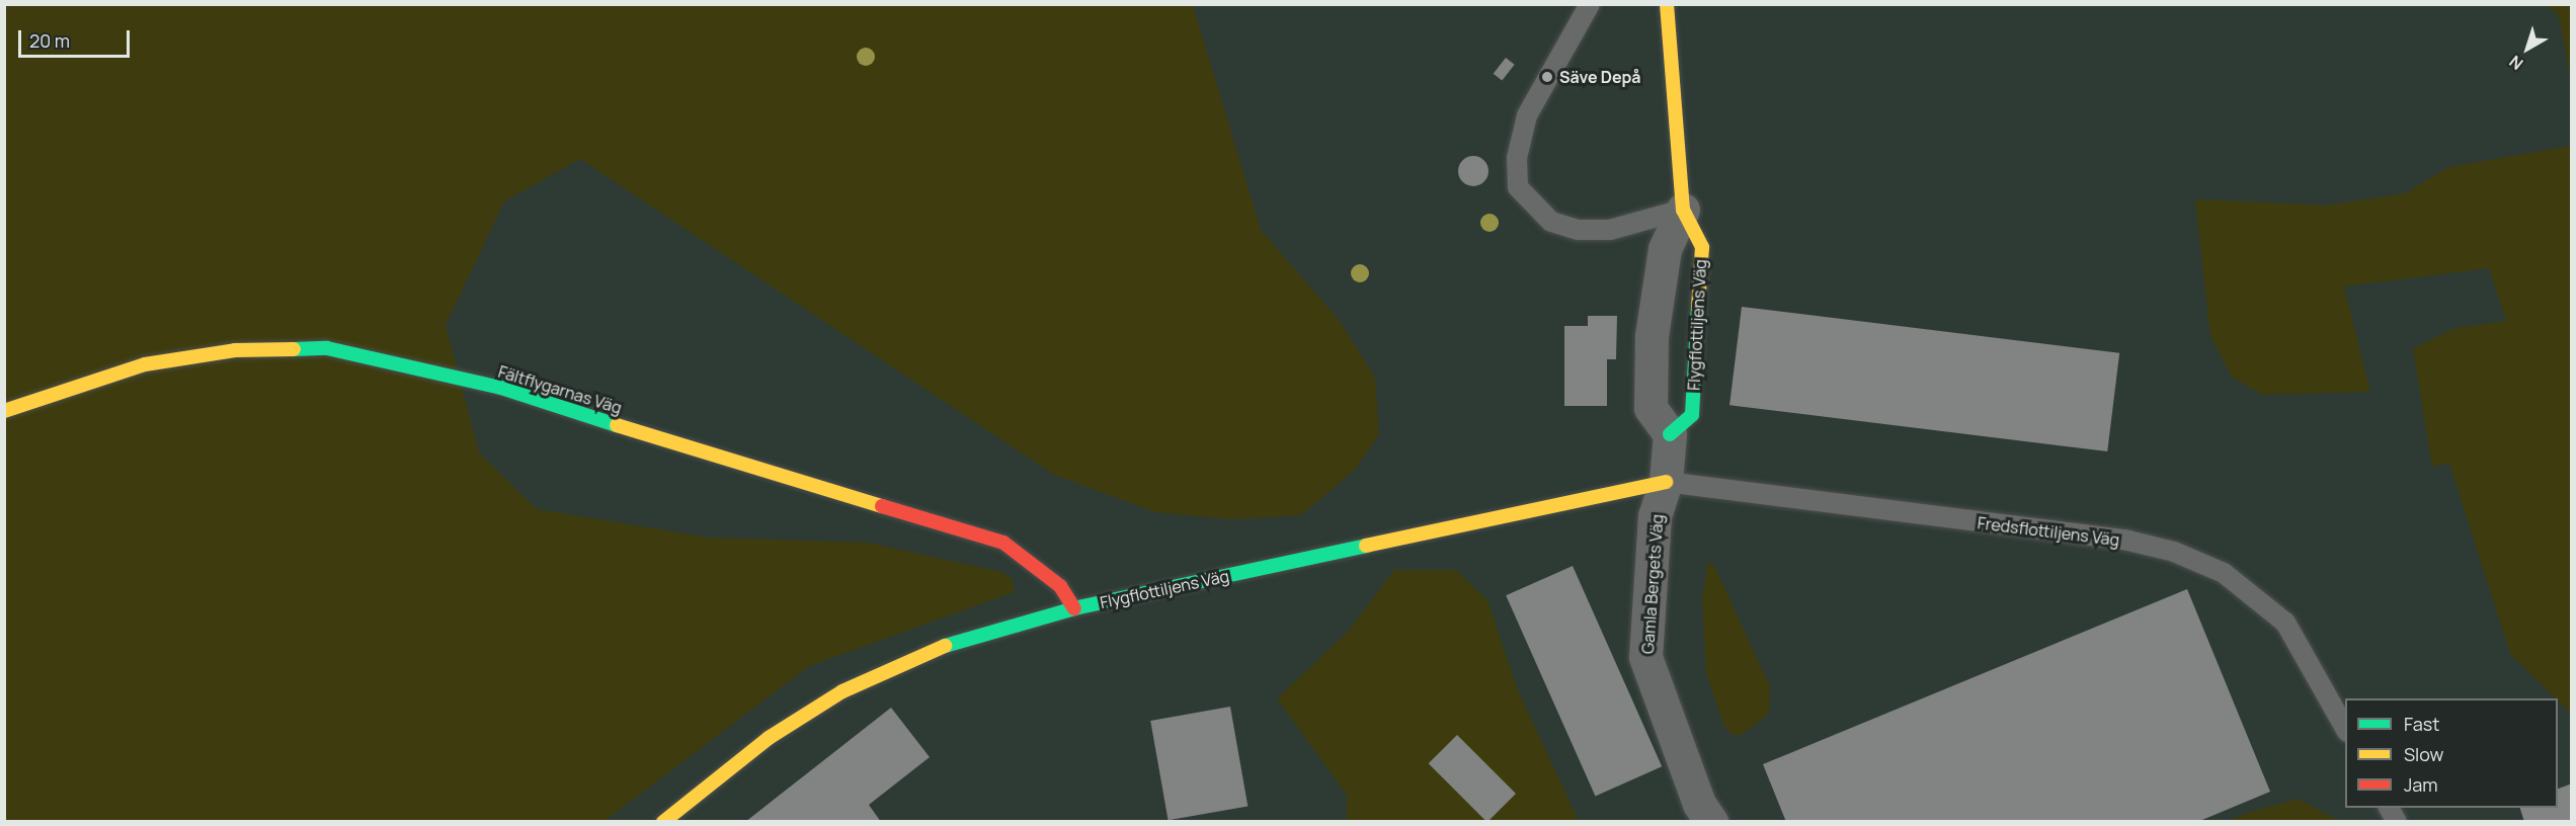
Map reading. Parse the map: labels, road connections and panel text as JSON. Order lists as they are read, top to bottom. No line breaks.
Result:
{"streets":{"street":["Flygflottiljens Väg","Fältflygarnas Väg","Gamla Bergets Väg"],"lane":["Fredsflottiljens Väg"]},"crossings":[["Flygflottiljens Väg","Fältflygarnas Väg"],["Flygflottiljens Väg","Fredsflottiljens Väg"],["Flygflottiljens Väg","Gamla Bergets Väg"],["Fredsflottiljens Väg","Gamla Bergets Väg"]],"places":["Säve Depå"],"legend":["Fast","Slow","Jam"],"scale_bar":"20 m","north":"bottom left"}
